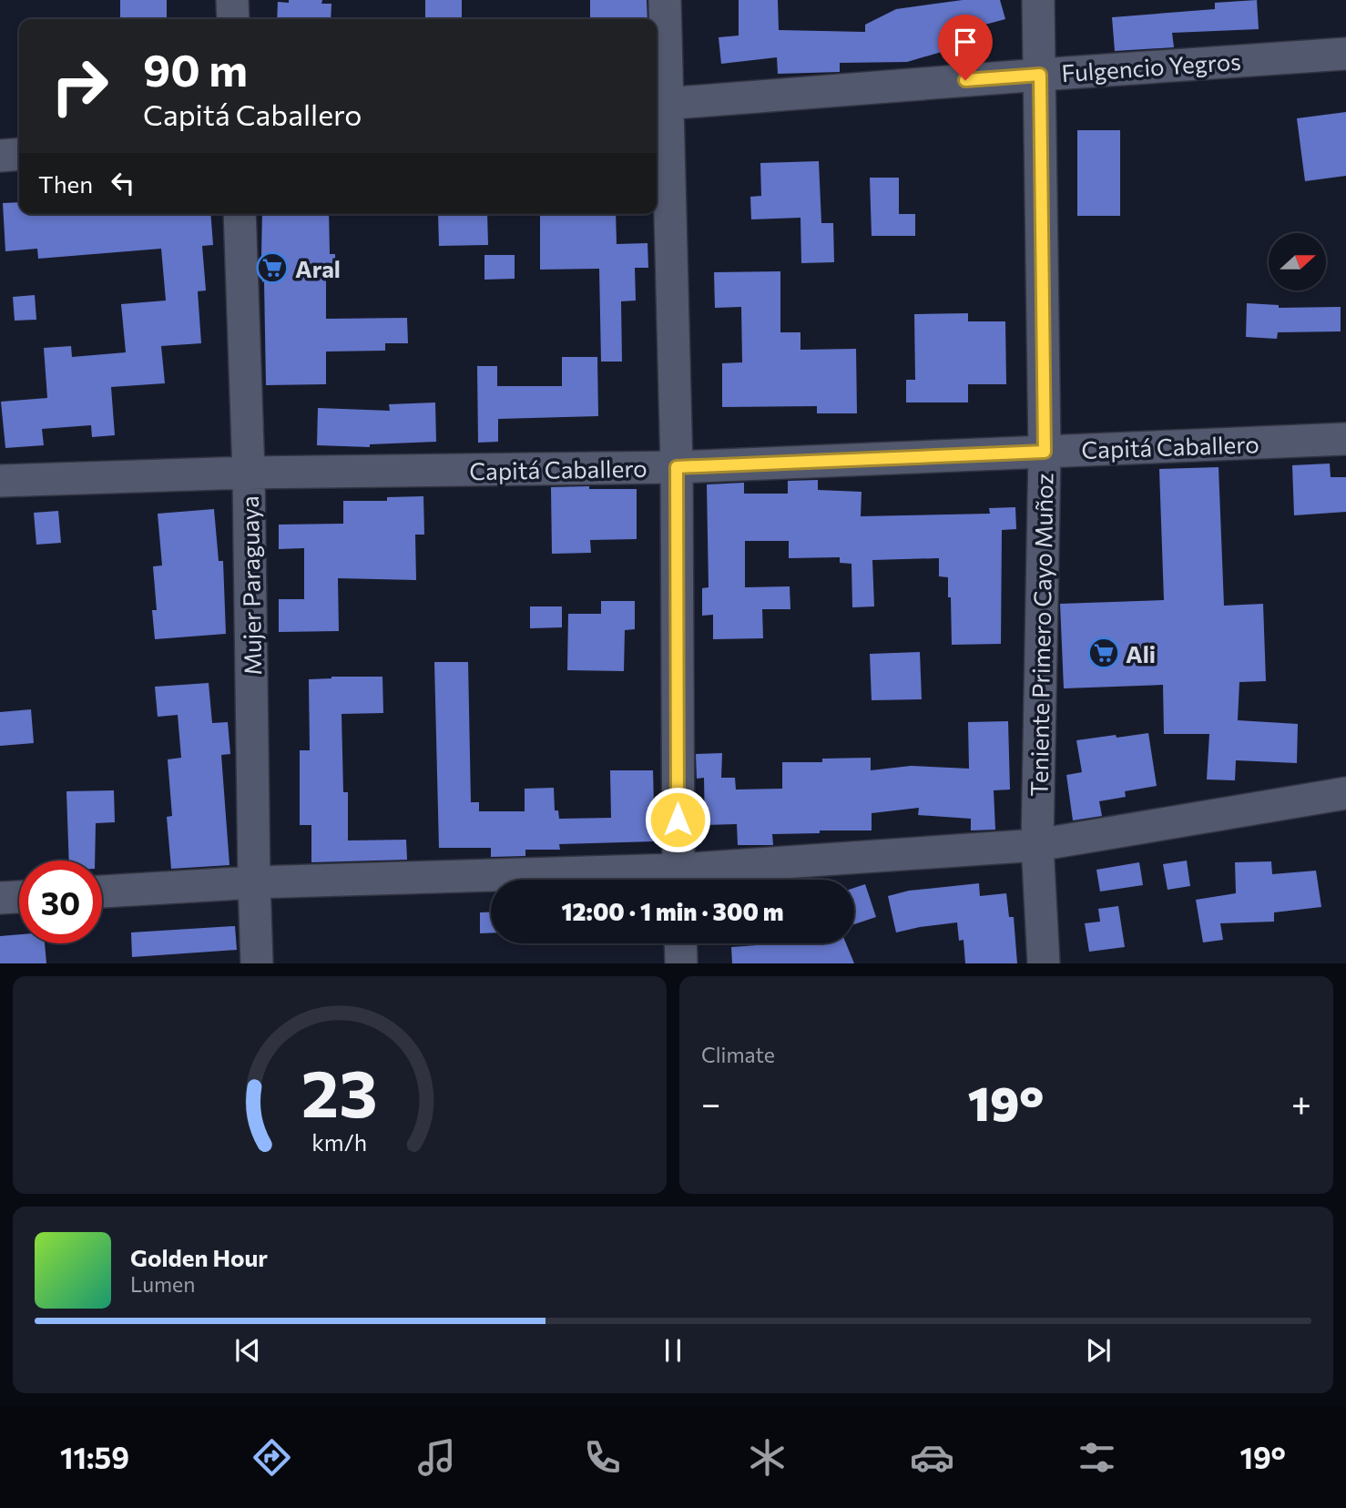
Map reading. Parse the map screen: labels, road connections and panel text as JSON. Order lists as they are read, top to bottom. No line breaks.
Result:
{"streets":{"street":["Fulgencio Yegros","Capitá Caballero","Mujer Paraguaya","Teniente Primero Cayo Muñoz"]},"crossings":[["Fulgencio Yegros","Teniente Primero Cayo Muñoz"],["Capitá Caballero","Mujer Paraguaya"],["Capitá Caballero","Teniente Primero Cayo Muñoz"]],"places":{"supermarket":["Aral","Ali"]},"north":"right","page":{"turn":["90 m","Capitá Caballero"],"then":"Then","limit":"30","trip":"12:00 · 1 min · 300 m","tile":"Climate","heat":["−","19°","+"],"song":["Golden Hour","Lumen"],"tabs":["11:59","19°"],"gauge":["23","km/h"]}}
